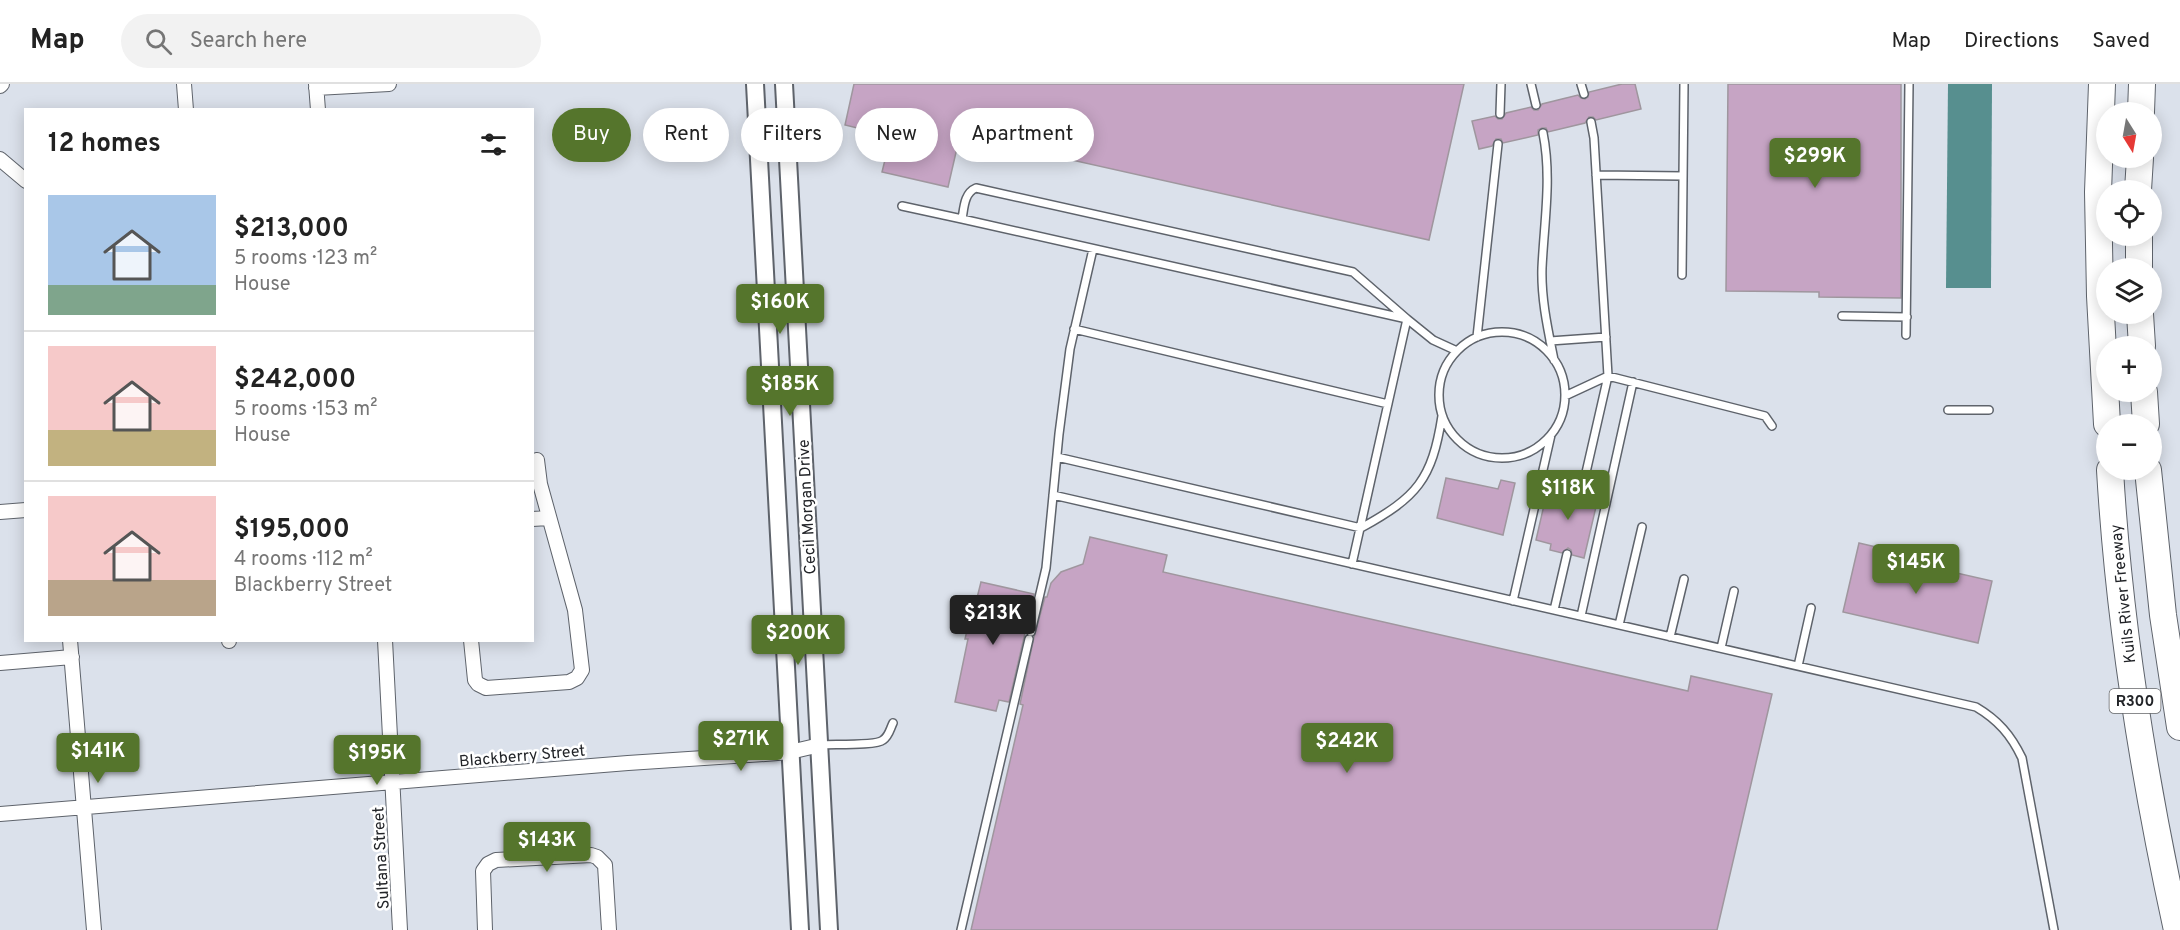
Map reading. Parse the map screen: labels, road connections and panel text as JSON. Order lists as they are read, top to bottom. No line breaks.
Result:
{"streets":{"highway":["Kuils River Freeway","R300"],"street":["Cecil Morgan Drive","Blackberry Street","Sultana Street"]},"crossings":[["Cecil Morgan Drive","Blackberry Street"],["Blackberry Street","Sultana Street"]],"north":"bottom","page":{"header":"Map","search":"Search here","nav":["Map","Directions","Saved"],"map_buttons":["+","−"],"chip":["Buy","Rent","Filters","New","Apartment"],"heading":"12 homes","price":["$299K","$160K","$185K","$118K","$145K","$213K","$200K","$271K","$242K","$141K","$195K","$143K"],"list":[{"name":"$213,000","note":"5 rooms · 123 m² · House"},{"name":"$242,000","note":"5 rooms · 153 m² · House"},{"name":"$195,000","note":"4 rooms · 112 m² · Blackberry Street"}]}}
